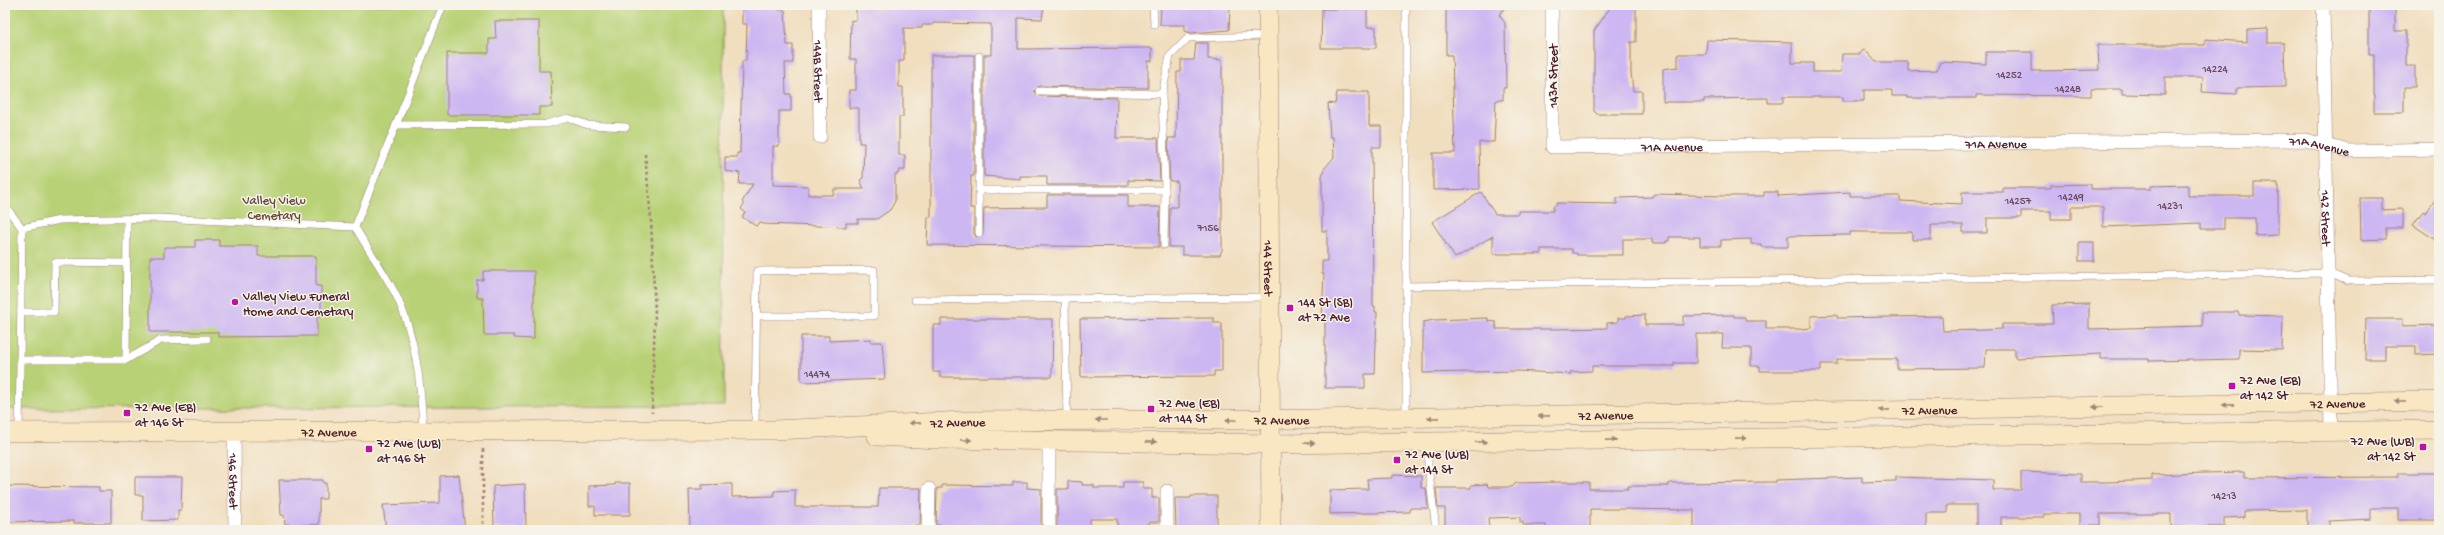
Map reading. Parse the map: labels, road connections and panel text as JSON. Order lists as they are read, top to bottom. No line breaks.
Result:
{"streets":{"main road":["144 Street","72 Avenue"],"street":["144B Street","143A Street","71A Avenue","142 Street","146 Street"]},"crossings":[["143A Street","71A Avenue"],["71A Avenue","142 Street"],["142 Street","72 Avenue"],["144 Street","72 Avenue"],["72 Avenue","146 Street"]],"parks":["Valley View Cemetary"],"places":{"other":["Valley View Funeral Home and Cemetary"],"transit":["144 St (SB) at 72 Ave","72 Ave (EB) at 142 St","72 Ave (EB) at 144 St","72 Ave (EB) at 146 St","72 Ave (WB) at 142 St","72 Ave (WB) at 146 St","72 Ave (WB) at 144 St"]},"house_numbers":["14224","14252","14248","14249","14257","14231","7156","14474","14213"]}
